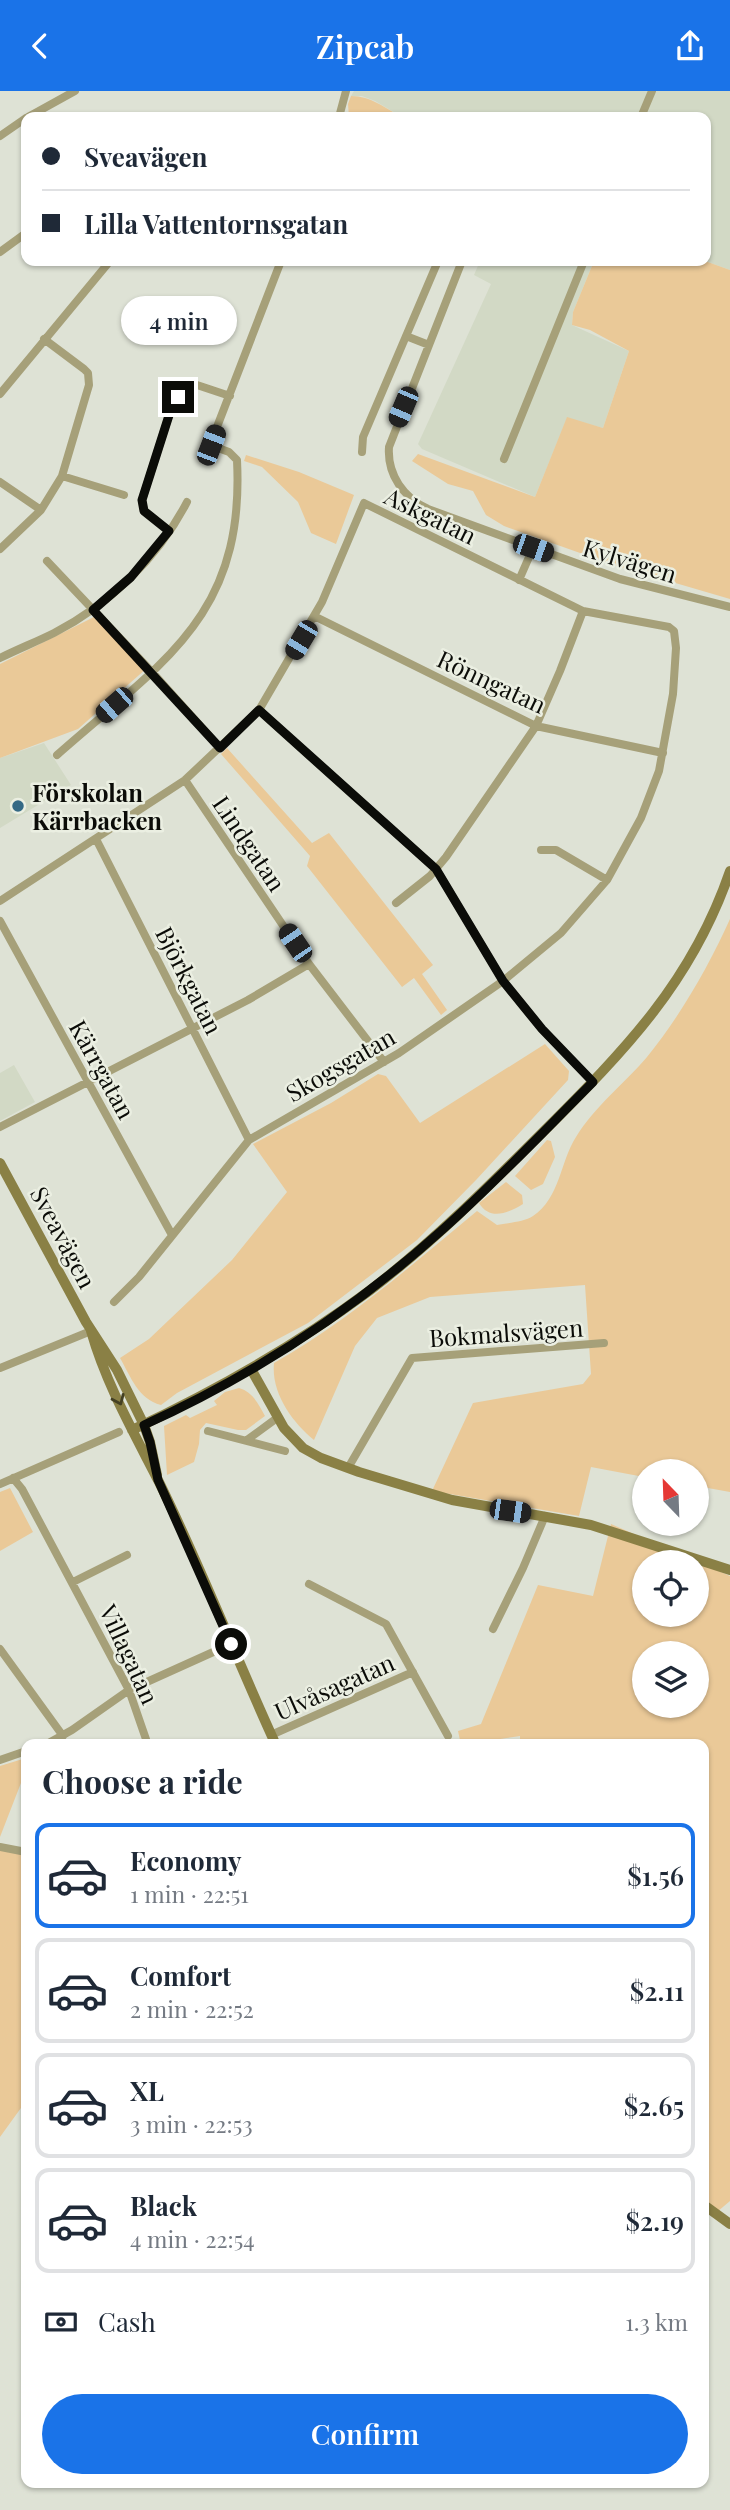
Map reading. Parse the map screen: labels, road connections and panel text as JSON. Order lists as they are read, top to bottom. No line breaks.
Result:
{"streets":{"main road":["Sveavägen"],"street":["Askgatan","Kylvägen","Rönngatan","Lindgatan","Björkgatan","Skogsgatan","Kärrgatan","Bokmalsvägen","Villagatan","Ulvåsagatan"]},"crossings":[["Askgatan","Rönngatan"],["Askgatan","Skogsgatan"],["Rönngatan","Skogsgatan"],["Lindgatan","Skogsgatan"],["Björkgatan","Skogsgatan"],["Skogsgatan","Kärrgatan"]],"places":["Förskolan Kärrbacken"],"north":"top left","page":{"header":"Zipcab","banner":["Sveavägen","Lilla Vattentornsgatan"],"bubble":"4 min","heading":"Choose a ride","list":[{"name":"Economy","note":"1 min · 22:51","value":"$1.56"},{"name":"Comfort","note":"2 min · 22:52","value":"$2.11"},{"name":"XL","note":"3 min · 22:53","value":"$2.65"},{"name":"Black","note":"4 min · 22:54","value":"$2.19"}],"pay":["Cash","1.3 km"],"buttons":"Confirm"}}
